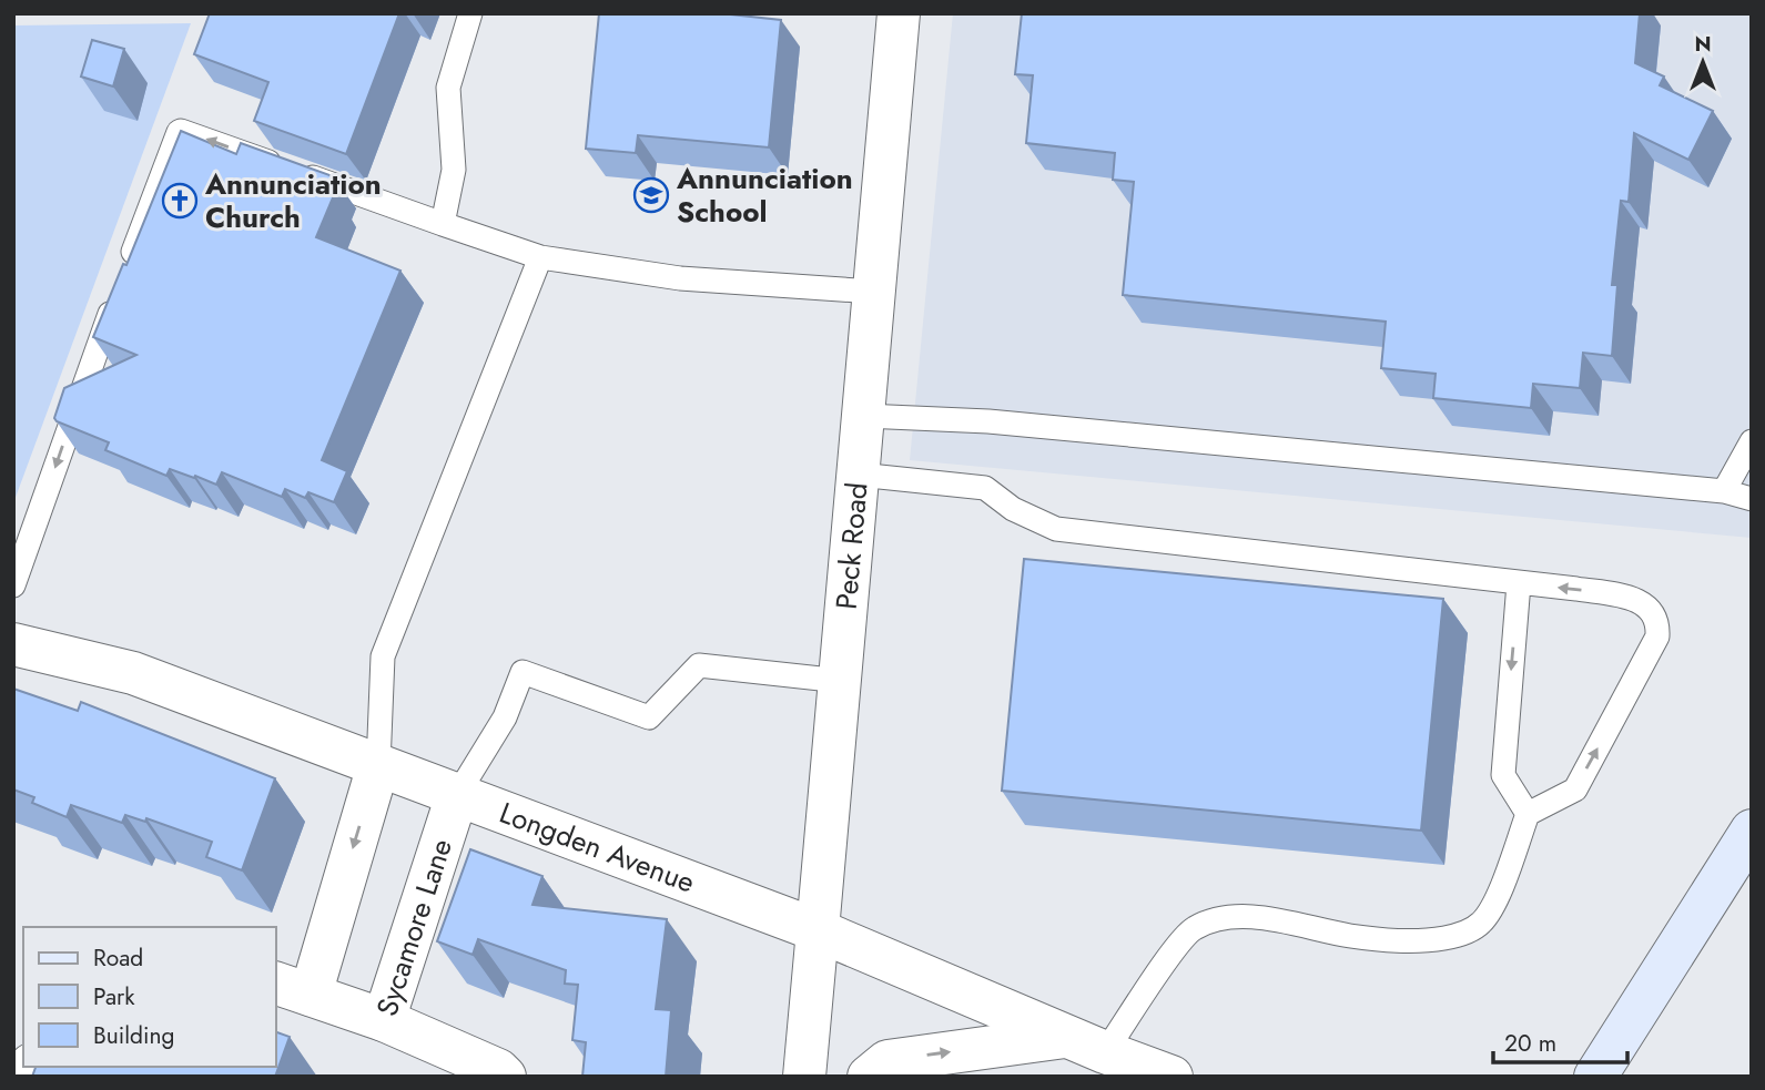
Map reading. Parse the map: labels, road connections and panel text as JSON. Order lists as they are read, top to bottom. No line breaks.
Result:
{"streets":{"street":["Peck Road","Longden Avenue","Sycamore Lane"]},"crossings":[["Peck Road","Longden Avenue"],["Longden Avenue","Sycamore Lane"]],"places":{"school or university":["Annunciation School"],"church":["Annunciation Church"]},"legend":["Road","Park","Building"],"scale_bar":"20 m","north":"top"}
